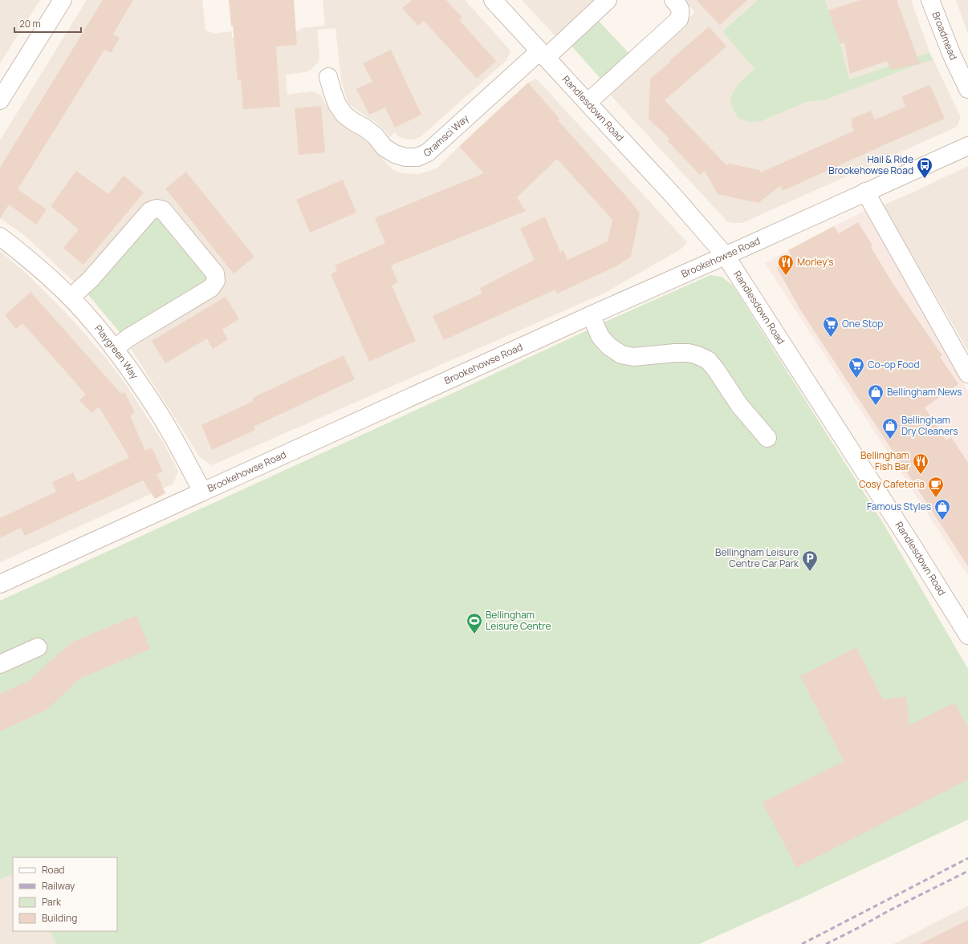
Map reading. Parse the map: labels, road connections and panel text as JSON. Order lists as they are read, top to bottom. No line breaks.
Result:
{"streets":{"street":["Broadmead","Randlesdown Road","Gramsci Way","Brookehowse Road","Playgreen Way"]},"crossings":[["Randlesdown Road","Gramsci Way"],["Randlesdown Road","Brookehowse Road"],["Brookehowse Road","Playgreen Way"]],"places":{"bus stop":["Hail & Ride Brookehowse Road"],"restaurant":["Morley's","Bellingham Fish Bar"],"supermarket":["One Stop","Co-op Food"],"shop":["Bellingham News","Bellingham Dry Cleaners","Famous Styles"],"cafe":["Cosy Cafeteria"],"parking":["Bellingham Leisure Centre Car Park"],"sports":["Bellingham Leisure Centre"]},"legend":["Road","Railway","Park","Building"],"scale_bar":"20 m"}
